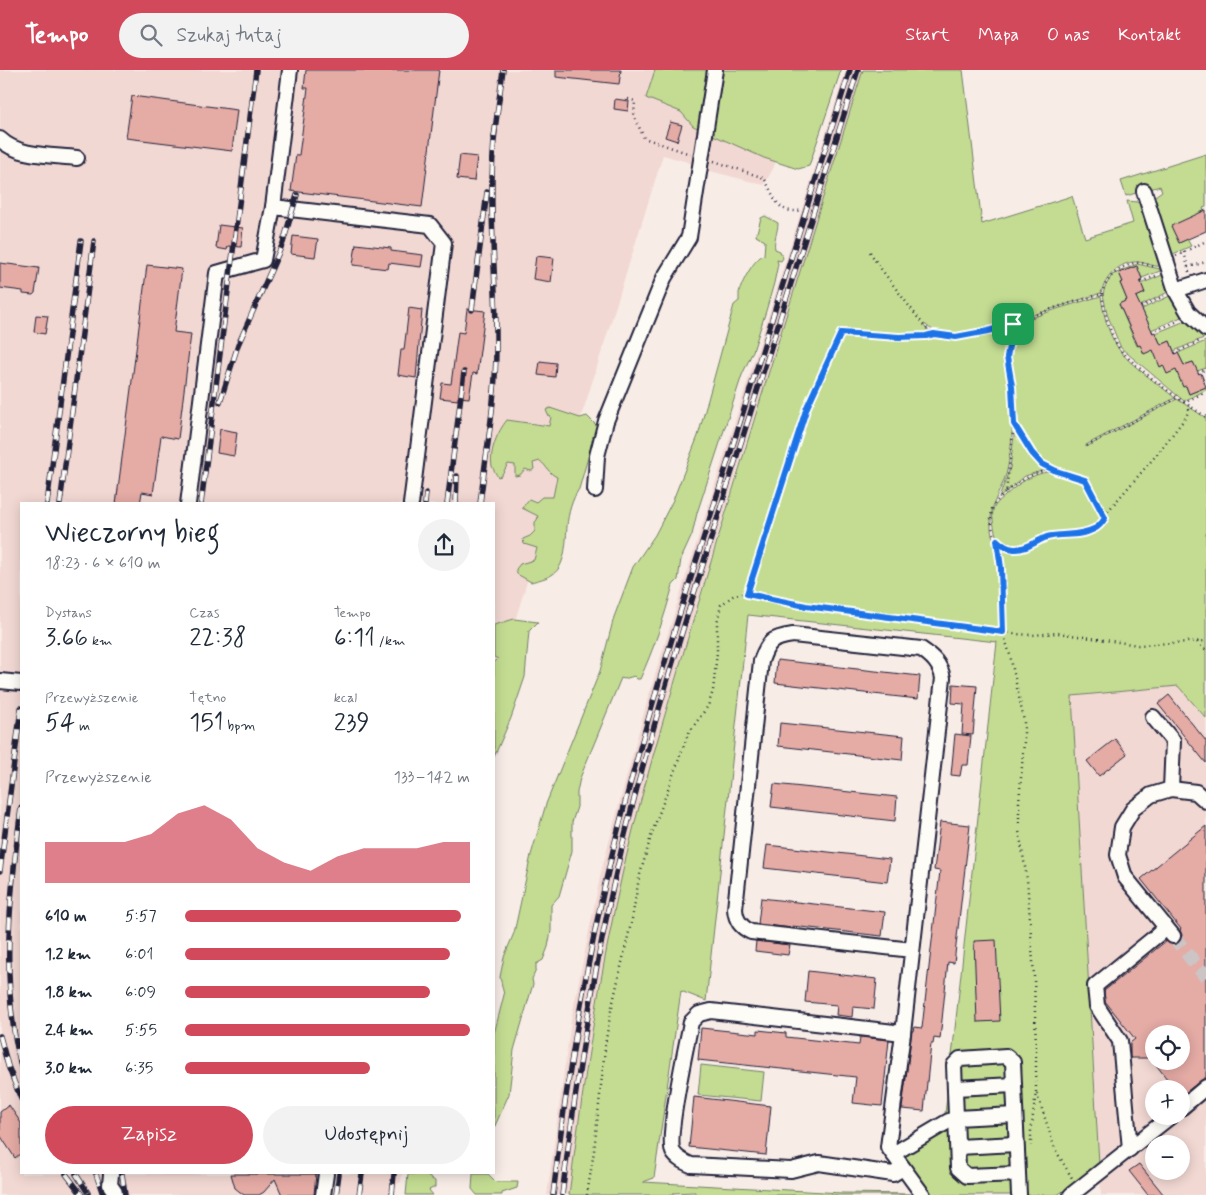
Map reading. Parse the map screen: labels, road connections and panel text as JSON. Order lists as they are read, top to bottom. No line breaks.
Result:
{"page":{"header":"Tempo","search":"Szukaj tutaj","nav":["Start","Mapa","O nas","Kontakt"],"heading":["Wieczorny bieg","18:23 · 6 × 610 m"],"stats":[["Dystans","3.66 km"],["Czas","22:38"],["Tempo","6:11 /km"],["Przewyższenie","54 m"],["Tętno","151 bpm"],["kcal","239"]],"chart":["Przewyższenie","133–142 m"],"list":[{"name":"610 m","note":"5:57"},{"name":"1.2 km","note":"6:01"},{"name":"1.8 km","note":"6:09"},{"name":"2.4 km","note":"5:55"},{"name":"3.0 km","note":"6:35"}],"map_buttons":["+","−"],"buttons":["Zapisz","Udostępnij"]}}
